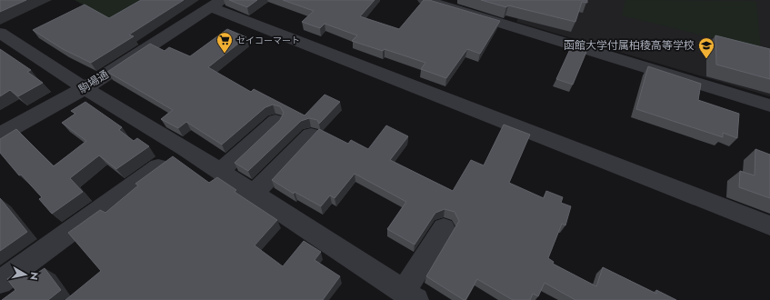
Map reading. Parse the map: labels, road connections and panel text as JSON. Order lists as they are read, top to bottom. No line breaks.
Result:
{"streets":{"street":["駒場通"]},"places":{"supermarket":["セイコーマート"],"school or university":["函館大学付属柏稜高等学校"]},"north":"right"}
